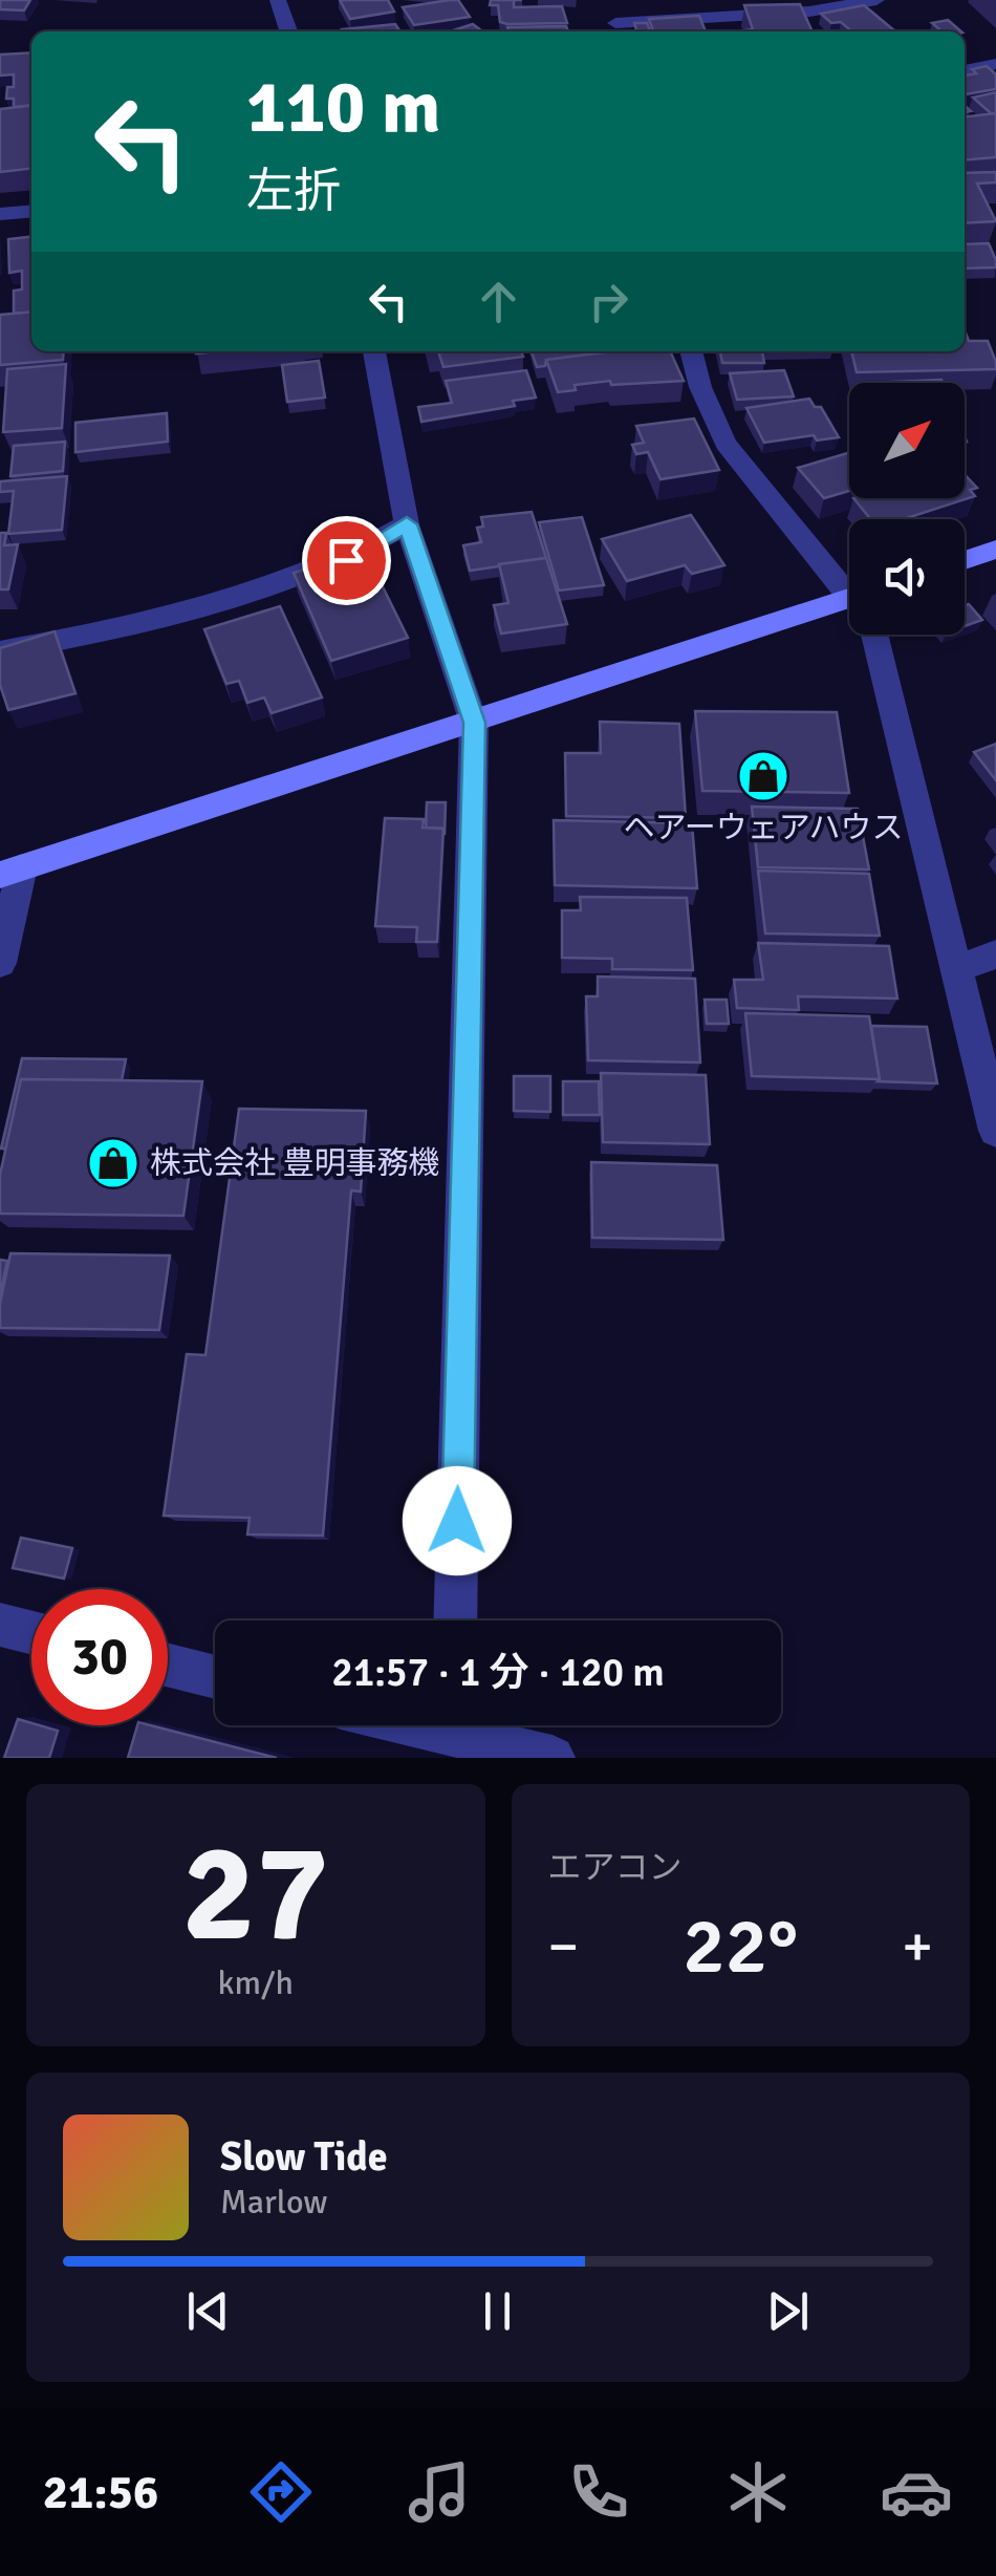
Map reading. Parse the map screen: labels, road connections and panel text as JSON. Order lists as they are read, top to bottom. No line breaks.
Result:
{"places":{"shop":["ヘアーウェアハウス","株式会社 豊明事務機"]},"north":"top right","page":{"turn":["110 m","左折"],"limit":"30","trip":"21:57 · 1 分 · 120 m","tile":[["27","km/h"],"エアコン"],"heat":["−","22°","+"],"song":["Slow Tide","Marlow"],"tabs":"21:56"}}
